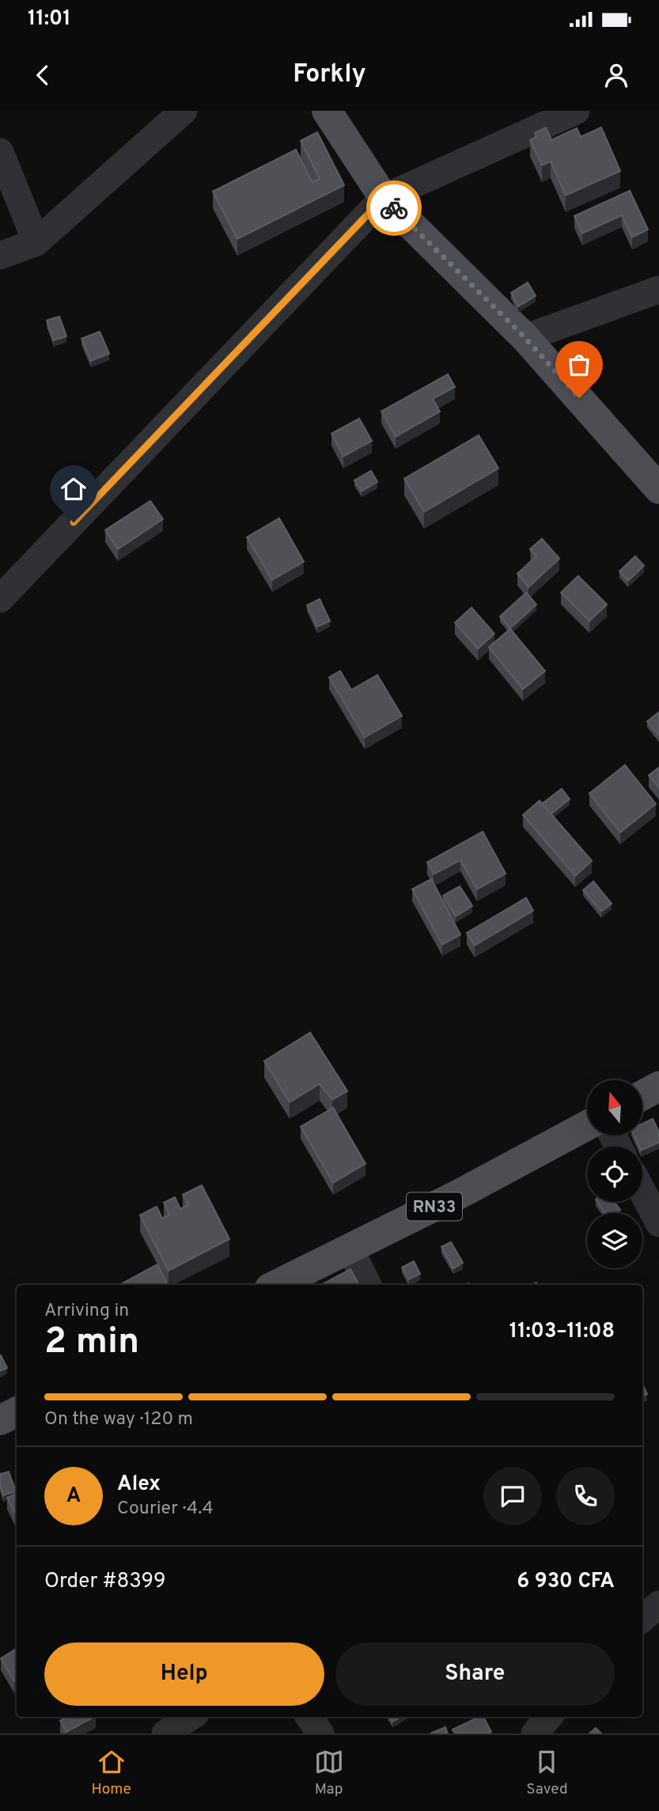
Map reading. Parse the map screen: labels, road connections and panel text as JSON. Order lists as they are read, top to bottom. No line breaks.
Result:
{"streets":{"main road":["RN33"]},"north":"top","page":{"status":"11:01","header":"Forkly","heading":["2 min","Arriving in","11:03–11:08"],"panel":["Alex","Courier · 4.4","Order #8399","6 930 CFA"],"bar":"On the way · 120 m","round":"A","buttons":["Help","Share"],"tabs":["Home","Map","Saved"]}}
